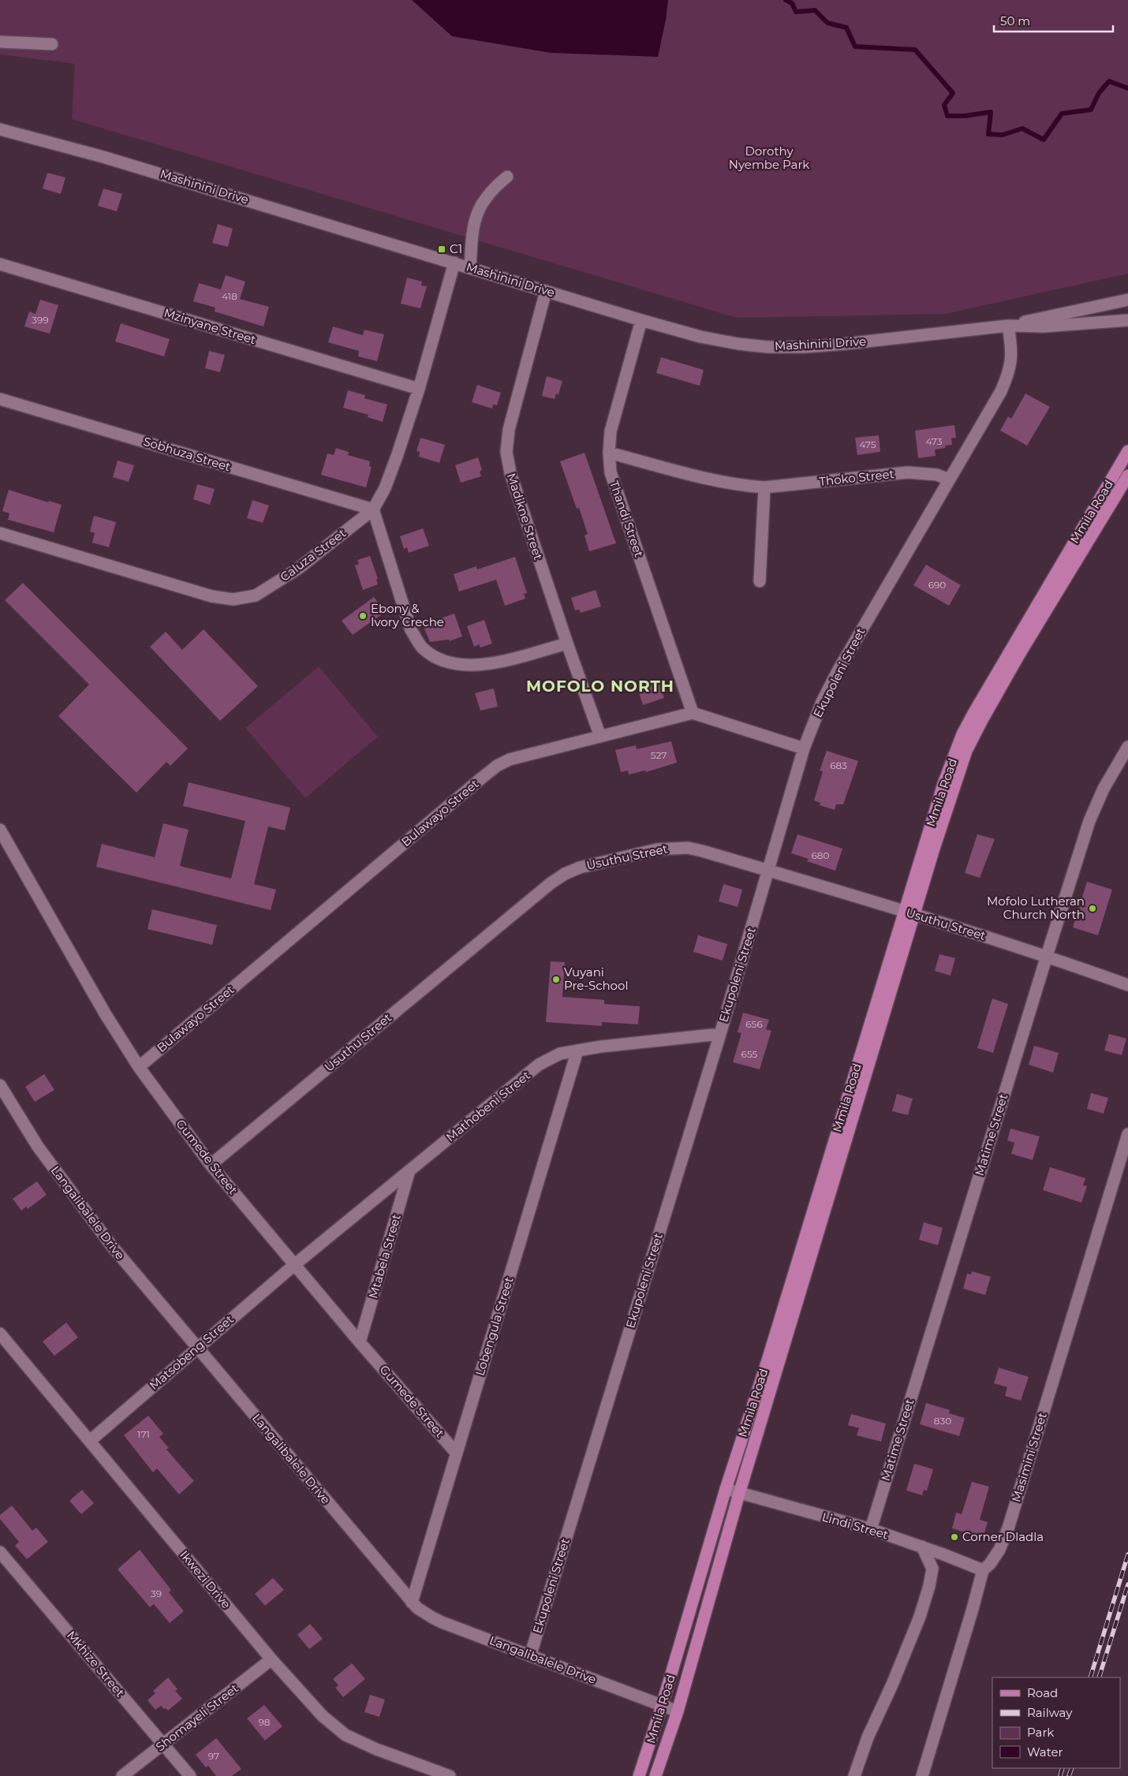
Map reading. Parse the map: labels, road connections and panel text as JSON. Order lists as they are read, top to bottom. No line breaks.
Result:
{"streets":{"main road":["Mmila Road"],"street":["Mashinini Drive","Mzinyane Street","Sobhuza Street","Thoko Street","Madikne Street","Thandi Street","Caluza Street","Ekupoleni Street","Bulawayo Street","Usuthu Street","Mathobeni Street","Matime Street","Gumede Street","Langalibalele Drive","Mtabela Street","Lobengula Street","Matsobeng Street","Masimini Street","Lindi Street","Ikwezi Drive","Mkhize Street","Shomayeli Street"]},"crossings":[["Mashinini Drive","Madikne Street"],["Mashinini Drive","Thandi Street"],["Mashinini Drive","Caluza Street"],["Mashinini Drive","Ekupoleni Street"],["Mzinyane Street","Caluza Street"],["Sobhuza Street","Caluza Street"],["Thoko Street","Thandi Street"],["Thoko Street","Ekupoleni Street"],["Mmila Road","Usuthu Street"],["Mmila Road","Langalibalele Drive"],["Mmila Road","Lindi Street"],["Madikne Street","Bulawayo Street"],["Thandi Street","Bulawayo Street"],["Ekupoleni Street","Usuthu Street"],["Ekupoleni Street","Mathobeni Street"],["Ekupoleni Street","Langalibalele Drive"],["Bulawayo Street","Gumede Street"],["Usuthu Street","Matime Street"],["Usuthu Street","Gumede Street"],["Mathobeni Street","Gumede Street"],["Mathobeni Street","Mtabela Street"],["Mathobeni Street","Lobengula Street"],["Mathobeni Street","Matsobeng Street"],["Matime Street","Lindi Street"],["Gumede Street","Mtabela Street"],["Gumede Street","Lobengula Street"],["Gumede Street","Matsobeng Street"],["Langalibalele Drive","Lobengula Street"],["Langalibalele Drive","Matsobeng Street"],["Matsobeng Street","Ikwezi Drive"],["Masimini Street","Lindi Street"],["Ikwezi Drive","Shomayeli Street"],["Mkhize Street","Shomayeli Street"]],"districts":["MOFOLO NORTH"],"parks":["Dorothy Nyembe Park"],"places":{"transit":["C1"],"other":["Ebony & Ivory Creche","Mofolo Lutheran Church North","Vuyani Pre-School","Corner Dladla"]},"house_numbers":["418","399","473","475","690","527","683","680","656","655","830","171","39","98","97"],"legend":["Road","Railway","Park","Water"],"scale_bar":"50 m"}
